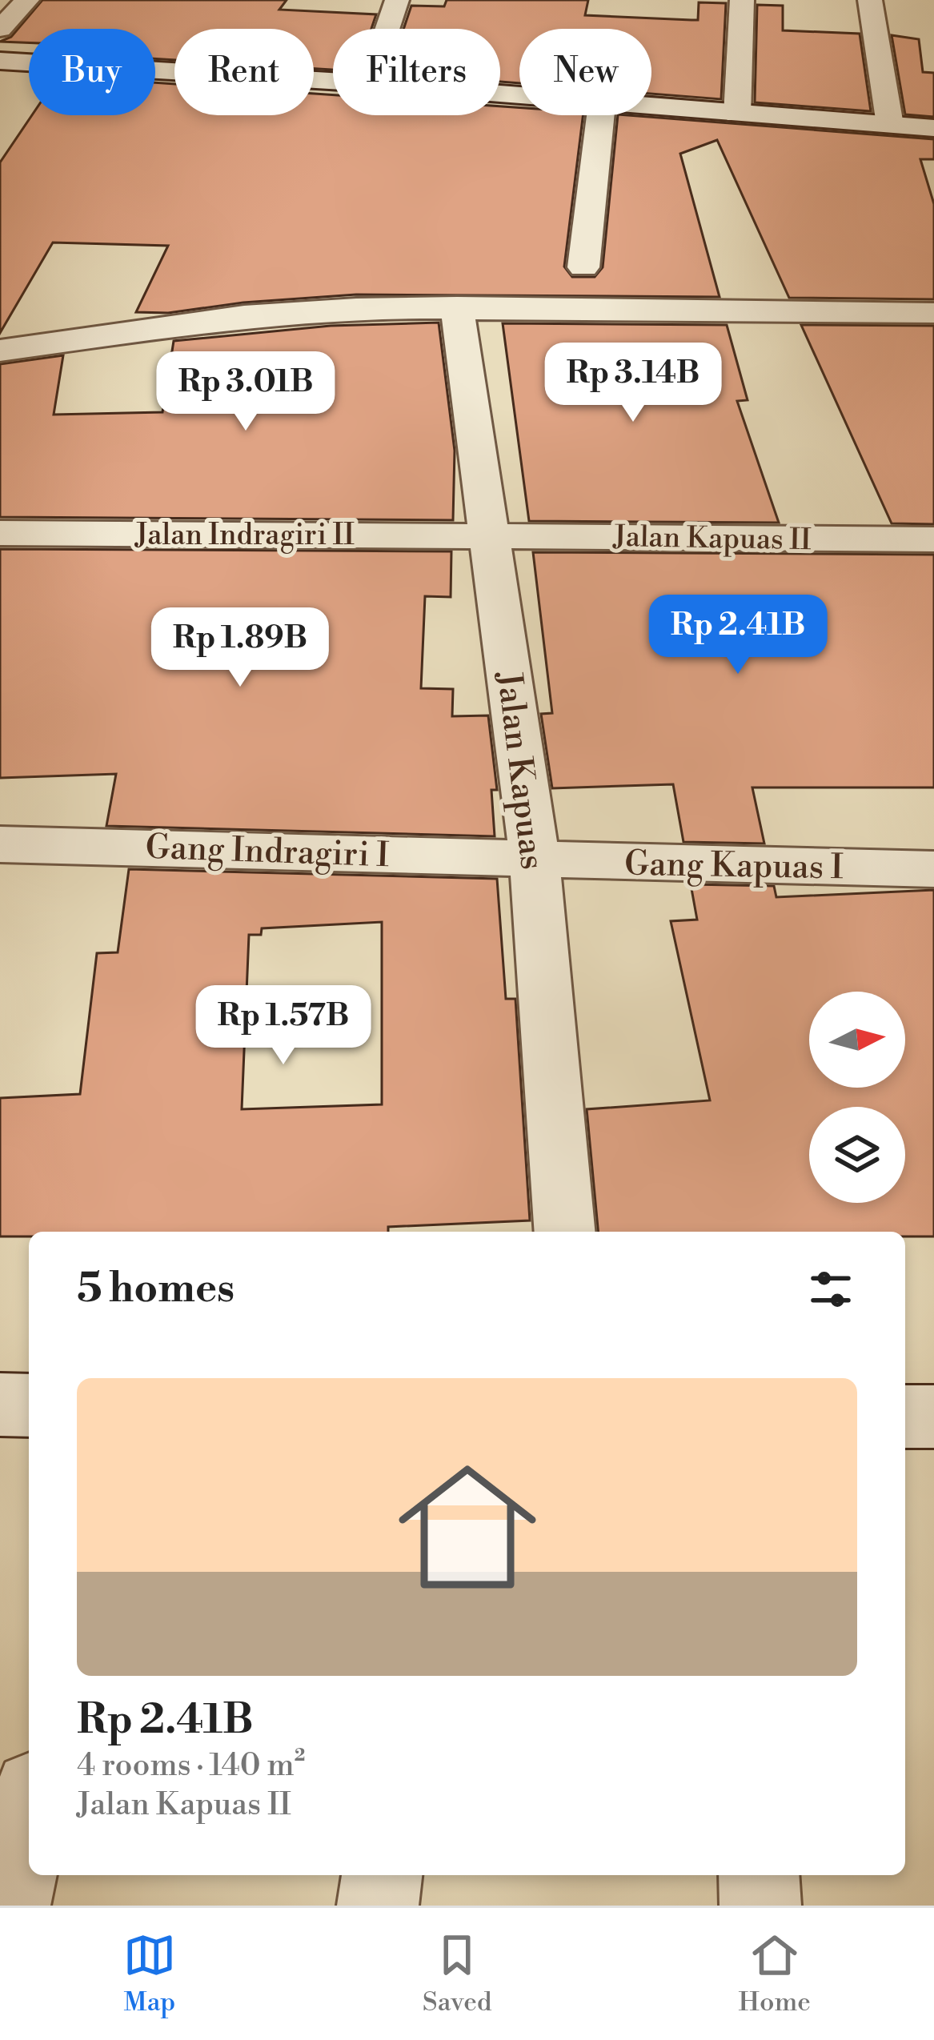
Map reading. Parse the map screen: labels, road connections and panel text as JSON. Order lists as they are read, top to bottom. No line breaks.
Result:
{"streets":{"street":["Jalan Indragiri II","Jalan Kapuas II","Jalan Kapuas","Gang Indragiri I","Gang Kapuas I"]},"crossings":[["Jalan Indragiri II","Jalan Kapuas II"],["Jalan Indragiri II","Jalan Kapuas"],["Jalan Kapuas II","Jalan Kapuas"],["Jalan Kapuas","Gang Indragiri I"],["Jalan Kapuas","Gang Kapuas I"],["Gang Indragiri I","Gang Kapuas I"]],"north":"right","page":{"chip":["Buy","Rent","Filters","New"],"price":["Rp 3.14B","Rp 3.01B","Rp 2.41B","Rp 1.89B","Rp 1.57B"],"heading":"5 homes","list":[{"name":"Rp 2.41B","note":"4 rooms · 140 m² · Jalan Kapuas II"}],"tabs":["Map","Saved","Home"]}}
